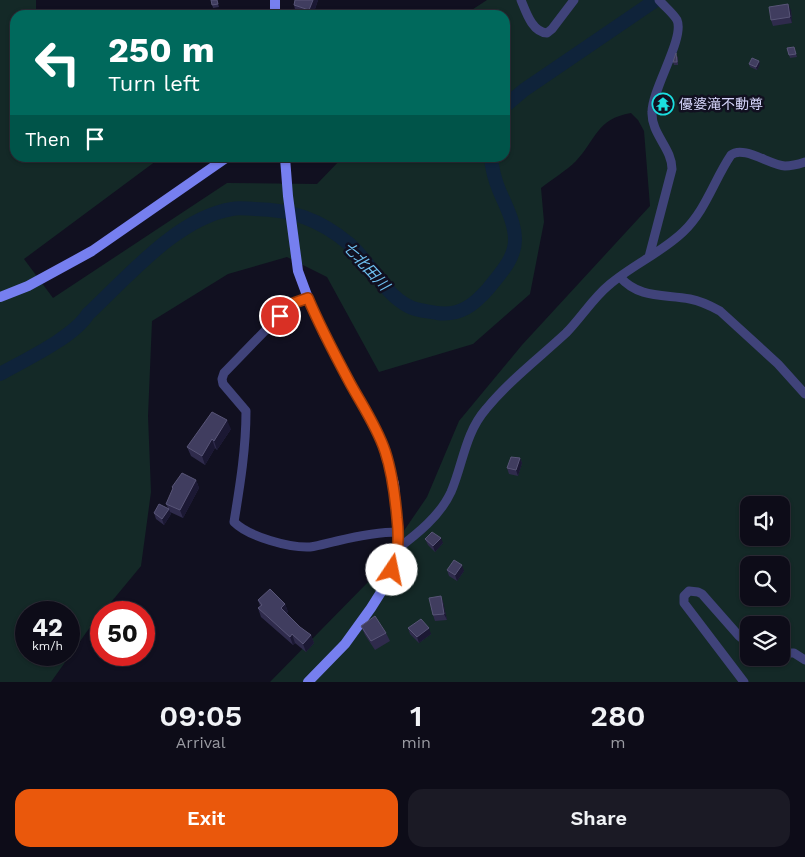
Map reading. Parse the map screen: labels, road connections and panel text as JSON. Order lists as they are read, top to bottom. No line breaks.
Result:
{"water":["七北田川"],"places":{"temple":["優婆滝不動尊"]},"page":{"turn":["250 m","Turn left"],"then":"Then","speed":"42 km/h","limit":"50","eta":["09:05","Arrival","1","min","280","m"],"buttons":["Exit","Share"]}}
